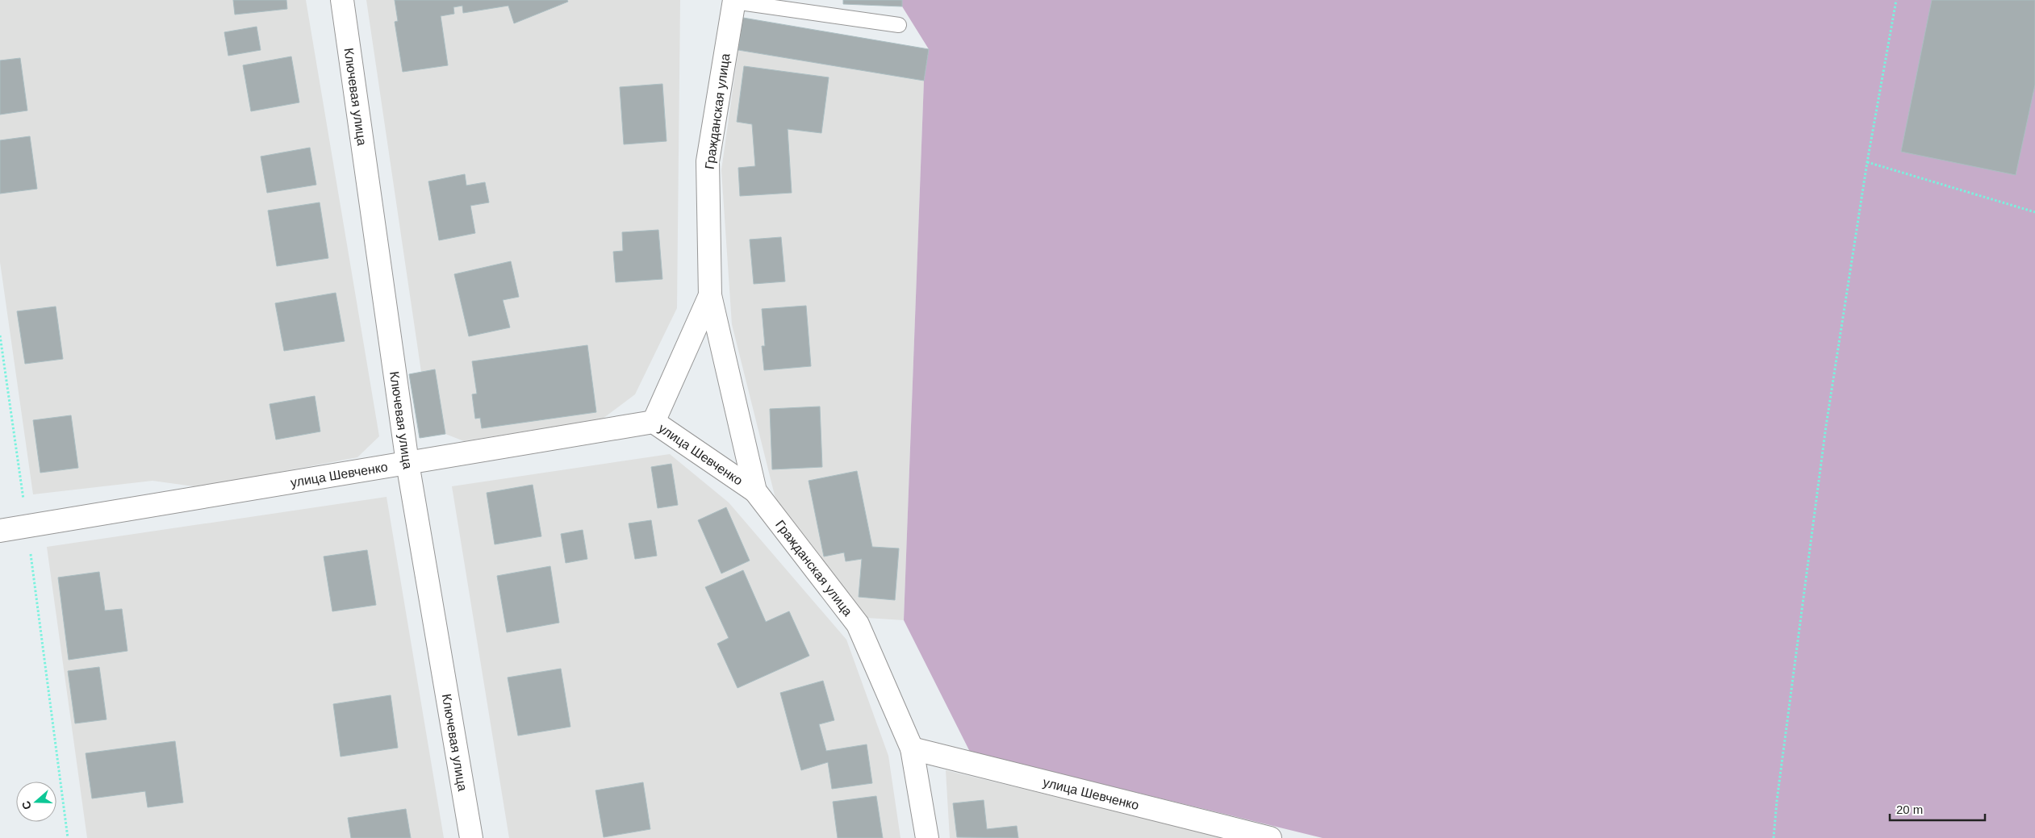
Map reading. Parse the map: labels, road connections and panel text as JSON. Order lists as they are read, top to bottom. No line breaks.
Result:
{"streets":{"street":["Ключевая улица","Гражданская улица","улица Шевченко"]},"crossings":[["Ключевая улица","улица Шевченко"],["Гражданская улица","улица Шевченко"]],"scale_bar":"20 m","north":"left"}
